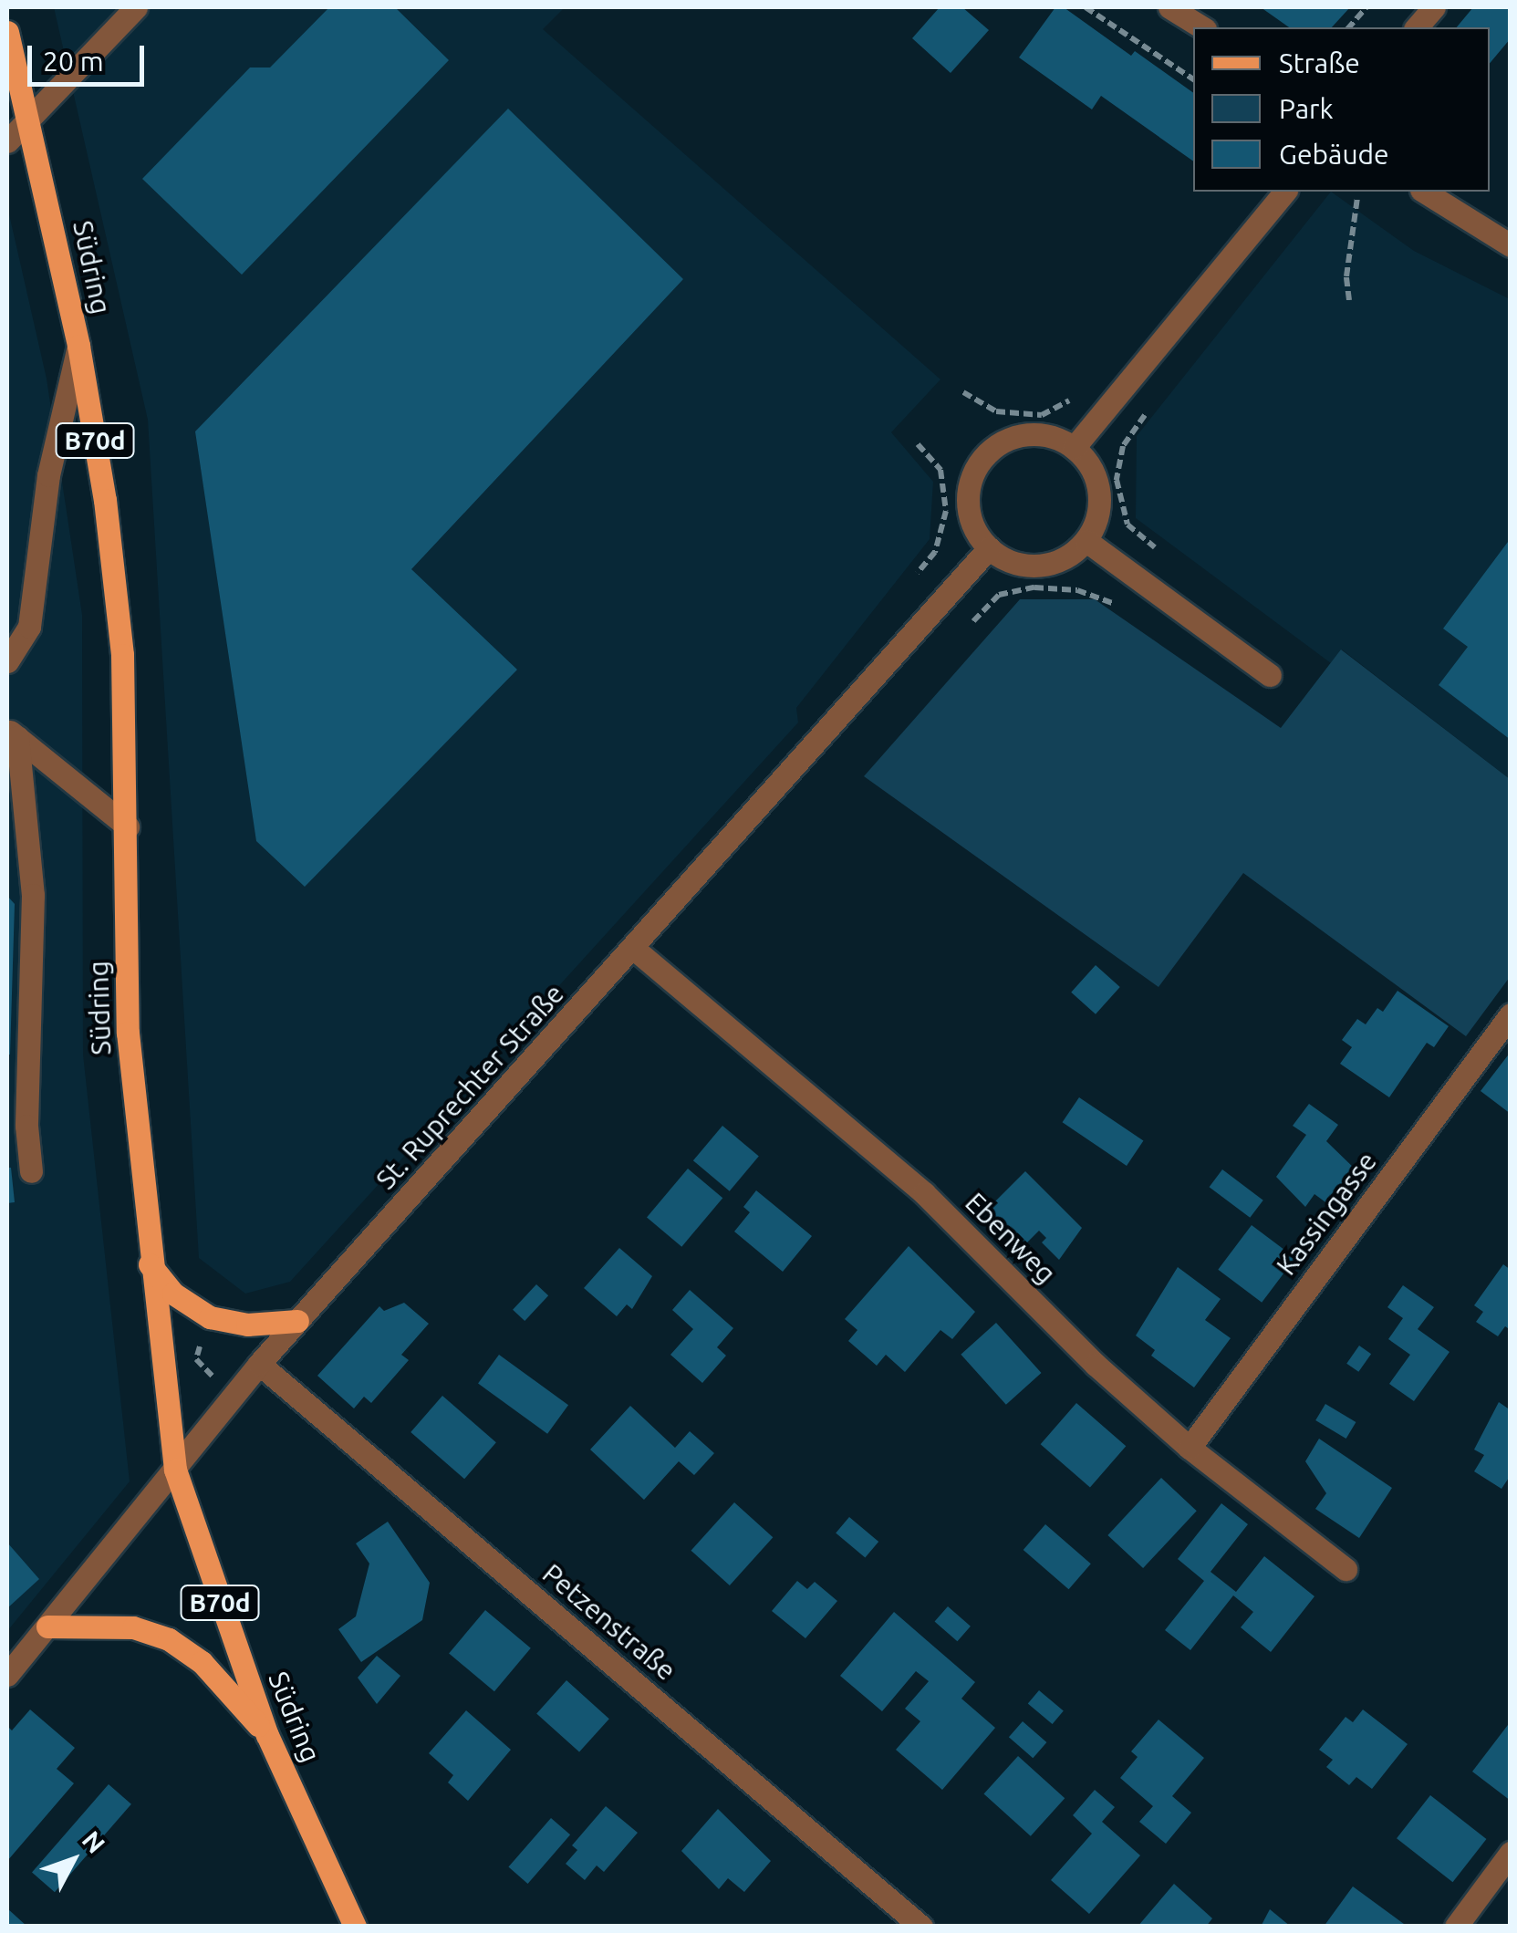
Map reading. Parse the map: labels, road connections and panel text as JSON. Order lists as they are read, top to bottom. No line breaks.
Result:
{"streets":{"main road":["Südring","B70d"],"street":["St. Ruprechter Straße","Kassingasse","Ebenweg","Petzenstraße"]},"crossings":[["Südring","St. Ruprechter Straße"],["St. Ruprechter Straße","Ebenweg"],["St. Ruprechter Straße","Petzenstraße"],["Kassingasse","Ebenweg"]],"legend":["Straße","Park","Gebäude"],"scale_bar":"20 m","north":"top right"}
